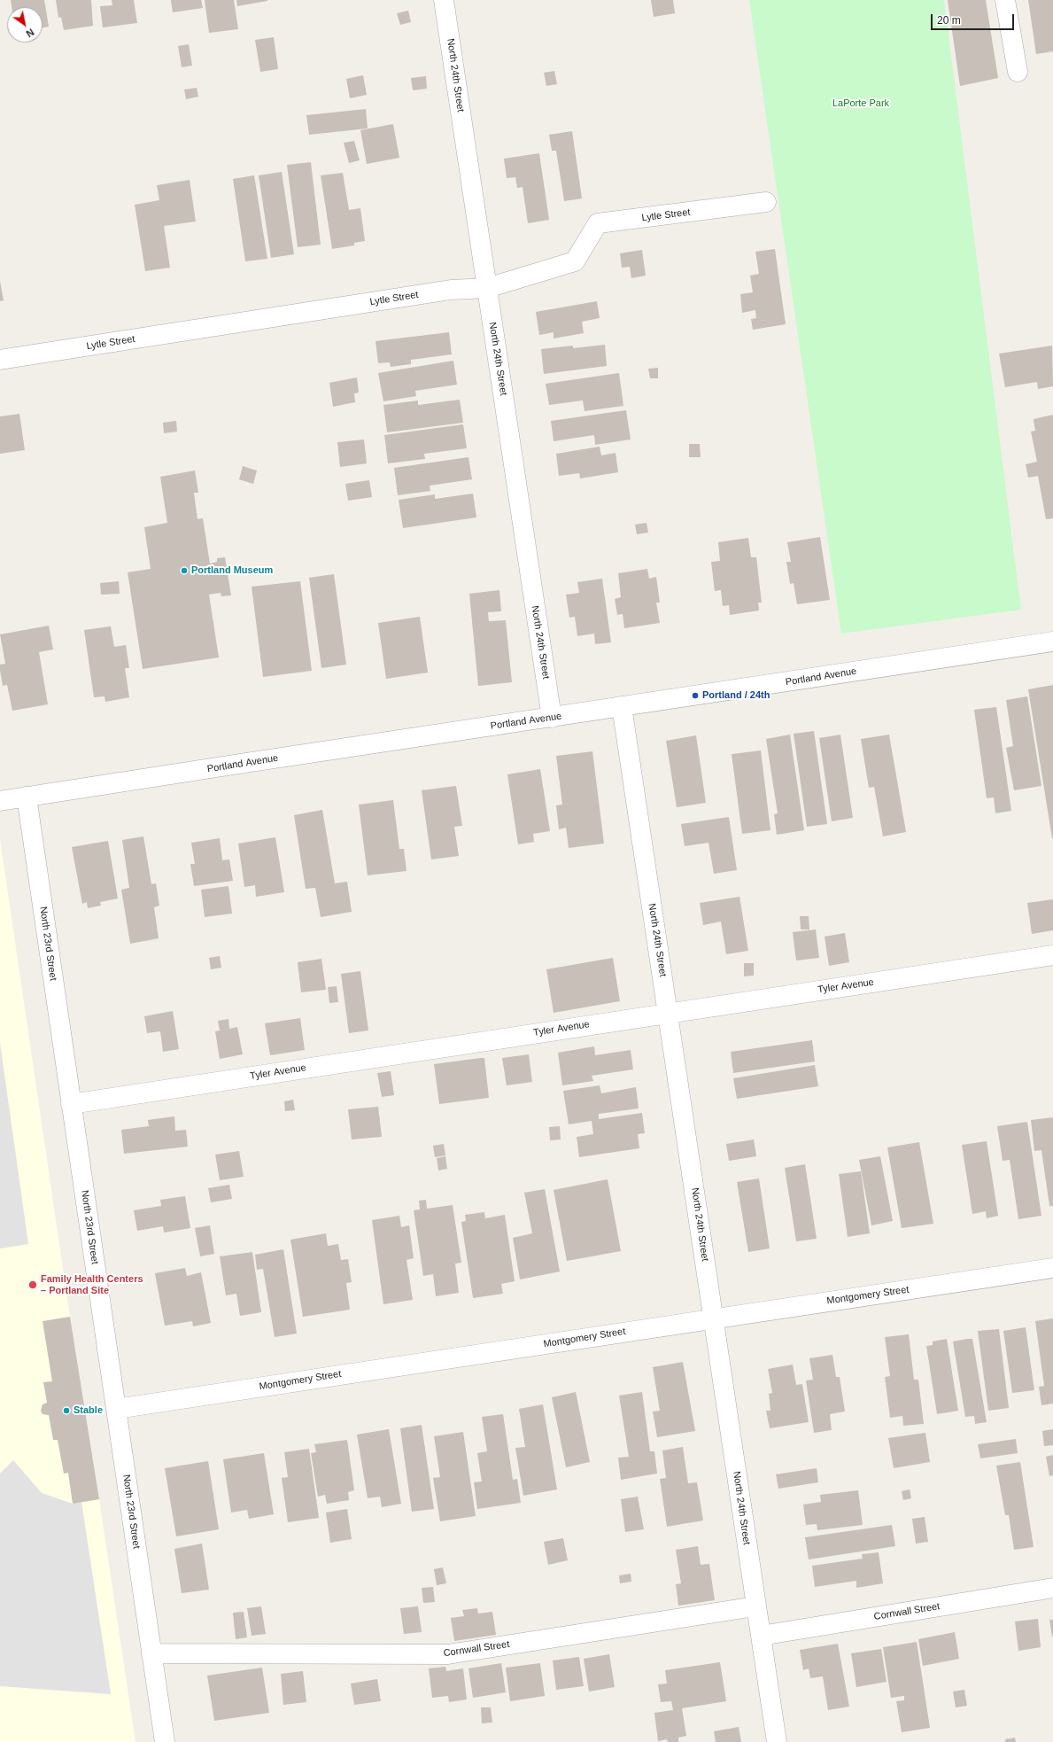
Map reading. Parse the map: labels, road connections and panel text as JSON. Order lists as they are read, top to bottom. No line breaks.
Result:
{"streets":{"street":["North 24th Street","Lytle Street","Portland Avenue","North 23rd Street","Tyler Avenue","Montgomery Street","Cornwall Street"]},"crossings":[["North 24th Street","Lytle Street"],["North 24th Street","Portland Avenue"],["North 24th Street","Tyler Avenue"],["North 24th Street","Montgomery Street"],["North 24th Street","Cornwall Street"],["Portland Avenue","North 23rd Street"],["North 23rd Street","Tyler Avenue"],["North 23rd Street","Montgomery Street"],["North 23rd Street","Cornwall Street"]],"parks":["LaPorte Park"],"places":["Portland Museum","Portland / 24th","Family Health Centers – Portland Site","Stable"],"scale_bar":"20 m","north":"bottom right"}
